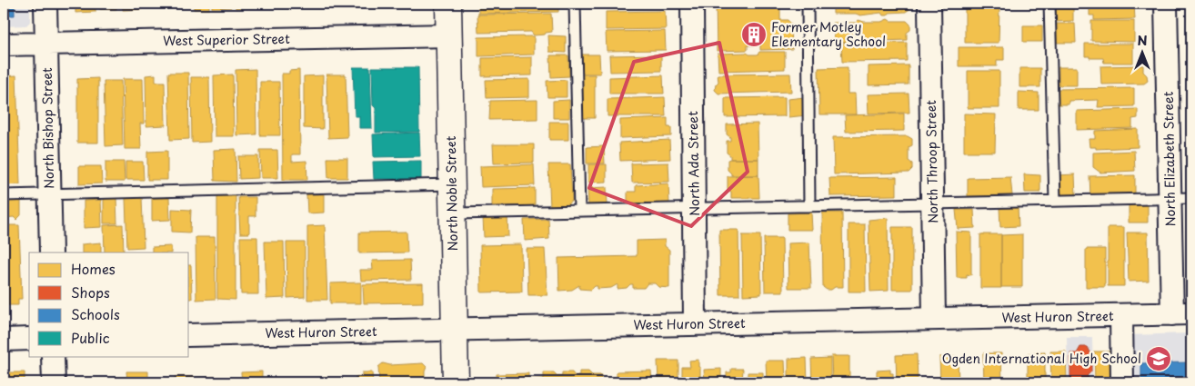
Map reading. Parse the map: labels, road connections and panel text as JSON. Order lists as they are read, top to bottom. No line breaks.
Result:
{"streets":{"street":["West Superior Street","North Bishop Street","North Elizabeth Street","North Throop Street","North Ada Street","North Noble Street","West Huron Street"]},"crossings":[["West Superior Street","North Bishop Street"],["West Superior Street","North Noble Street"],["North Elizabeth Street","West Huron Street"],["North Throop Street","West Huron Street"],["North Ada Street","West Huron Street"],["North Noble Street","West Huron Street"]],"places":{"building":["Former Motley Elementary School"],"school or university":["Ogden International High School"]},"legend":["Homes","Shops","Schools","Public"],"north":"top"}
